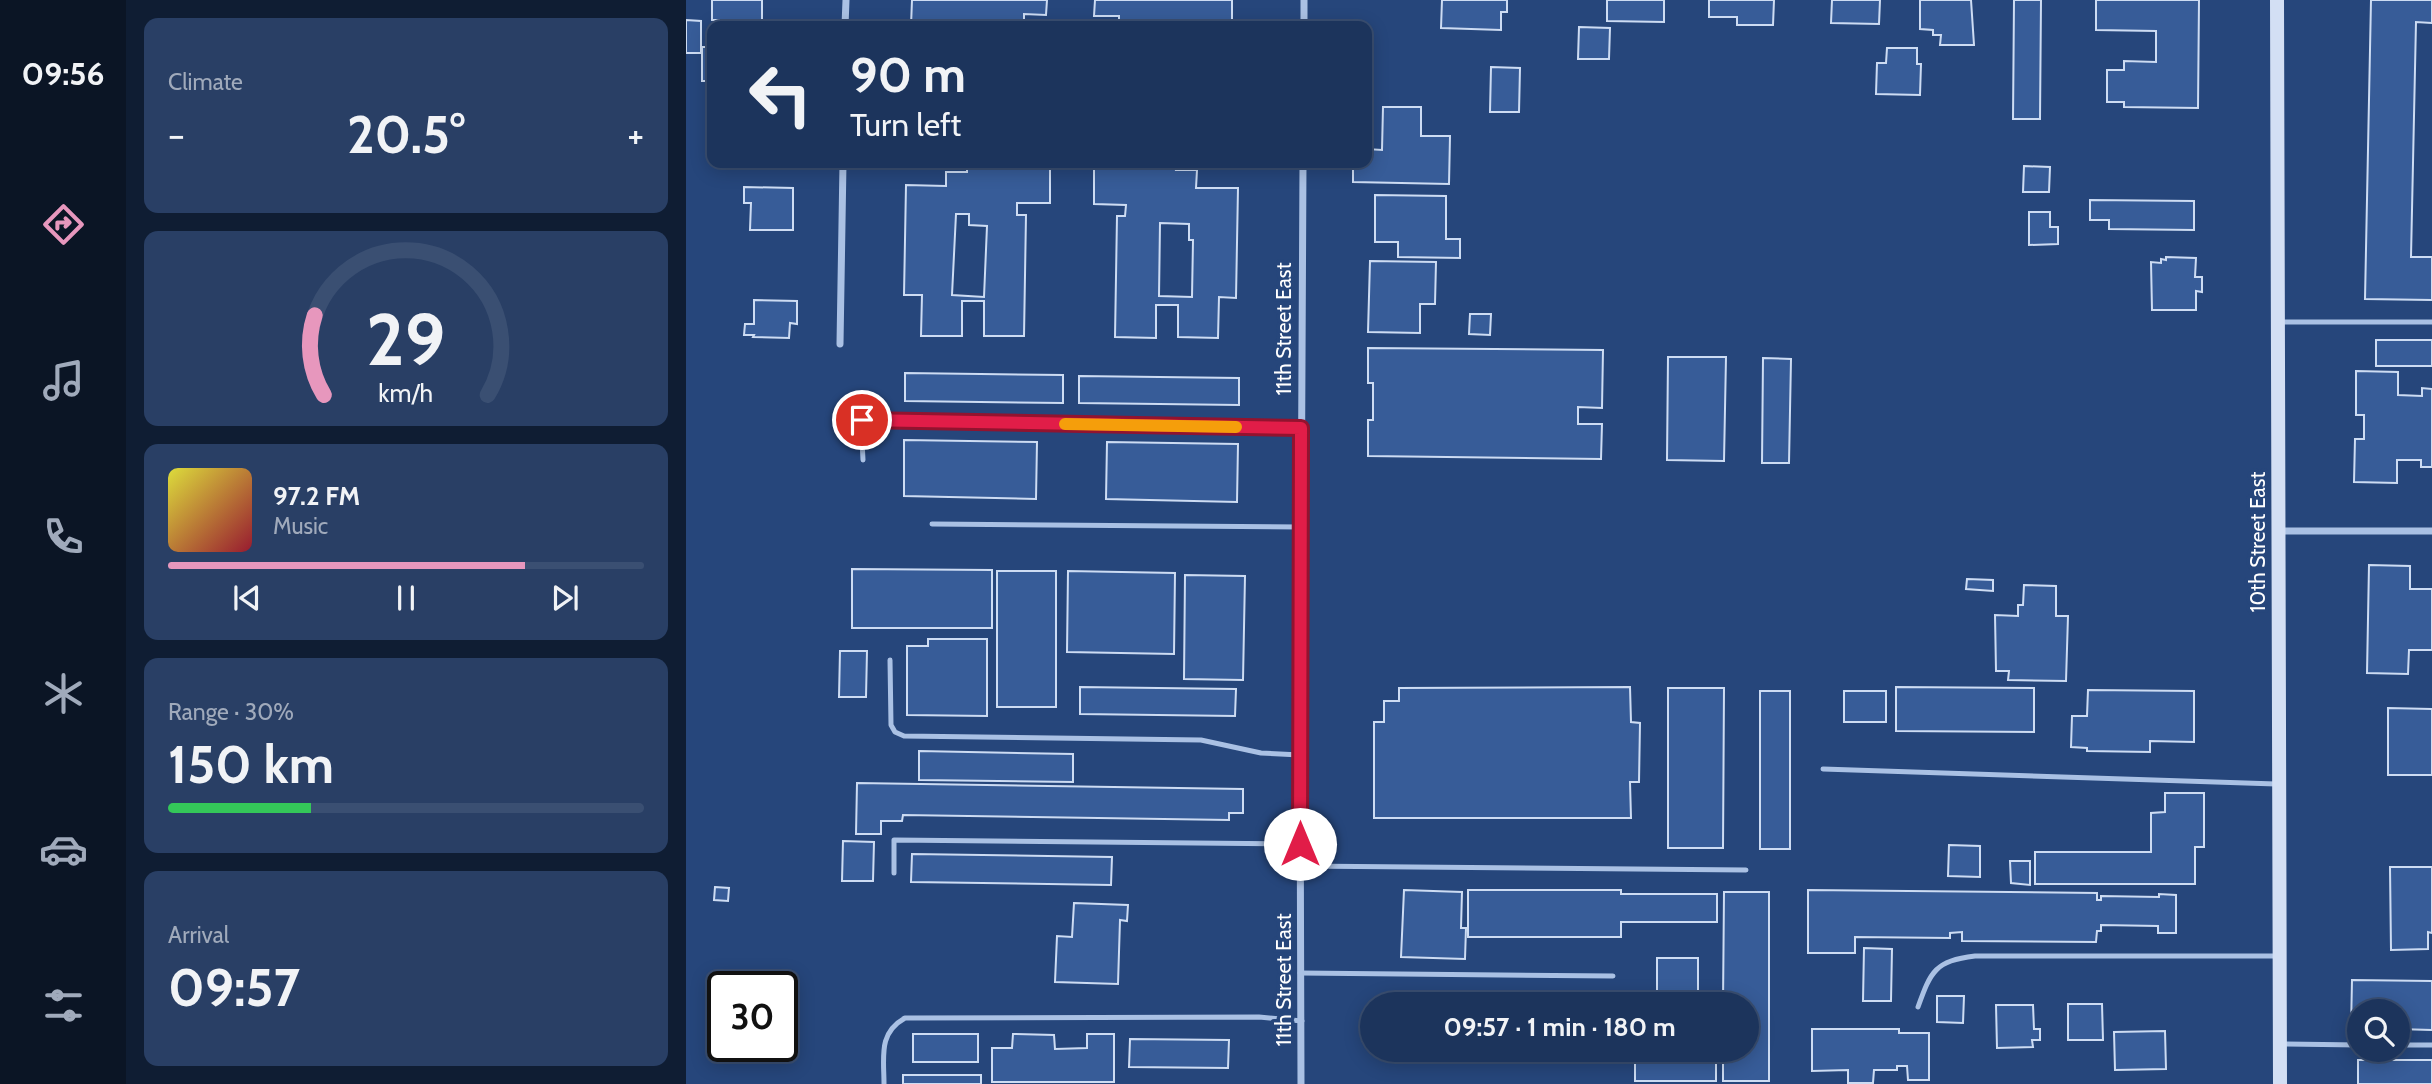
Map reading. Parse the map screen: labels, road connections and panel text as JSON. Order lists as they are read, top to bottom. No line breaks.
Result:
{"streets":{"main road":["10th Street East"],"street":["11th Street East"]},"page":{"tabs":"09:56","tile":["Climate",["Range · 30%","150 km"],["Arrival","09:57"]],"turn":["90 m","Turn left"],"heat":["−","20.5°","+"],"song":["97.2 FM","Music"],"limit":"30","trip":"09:57 · 1 min · 180 m","gauge":["29","km/h"]}}
